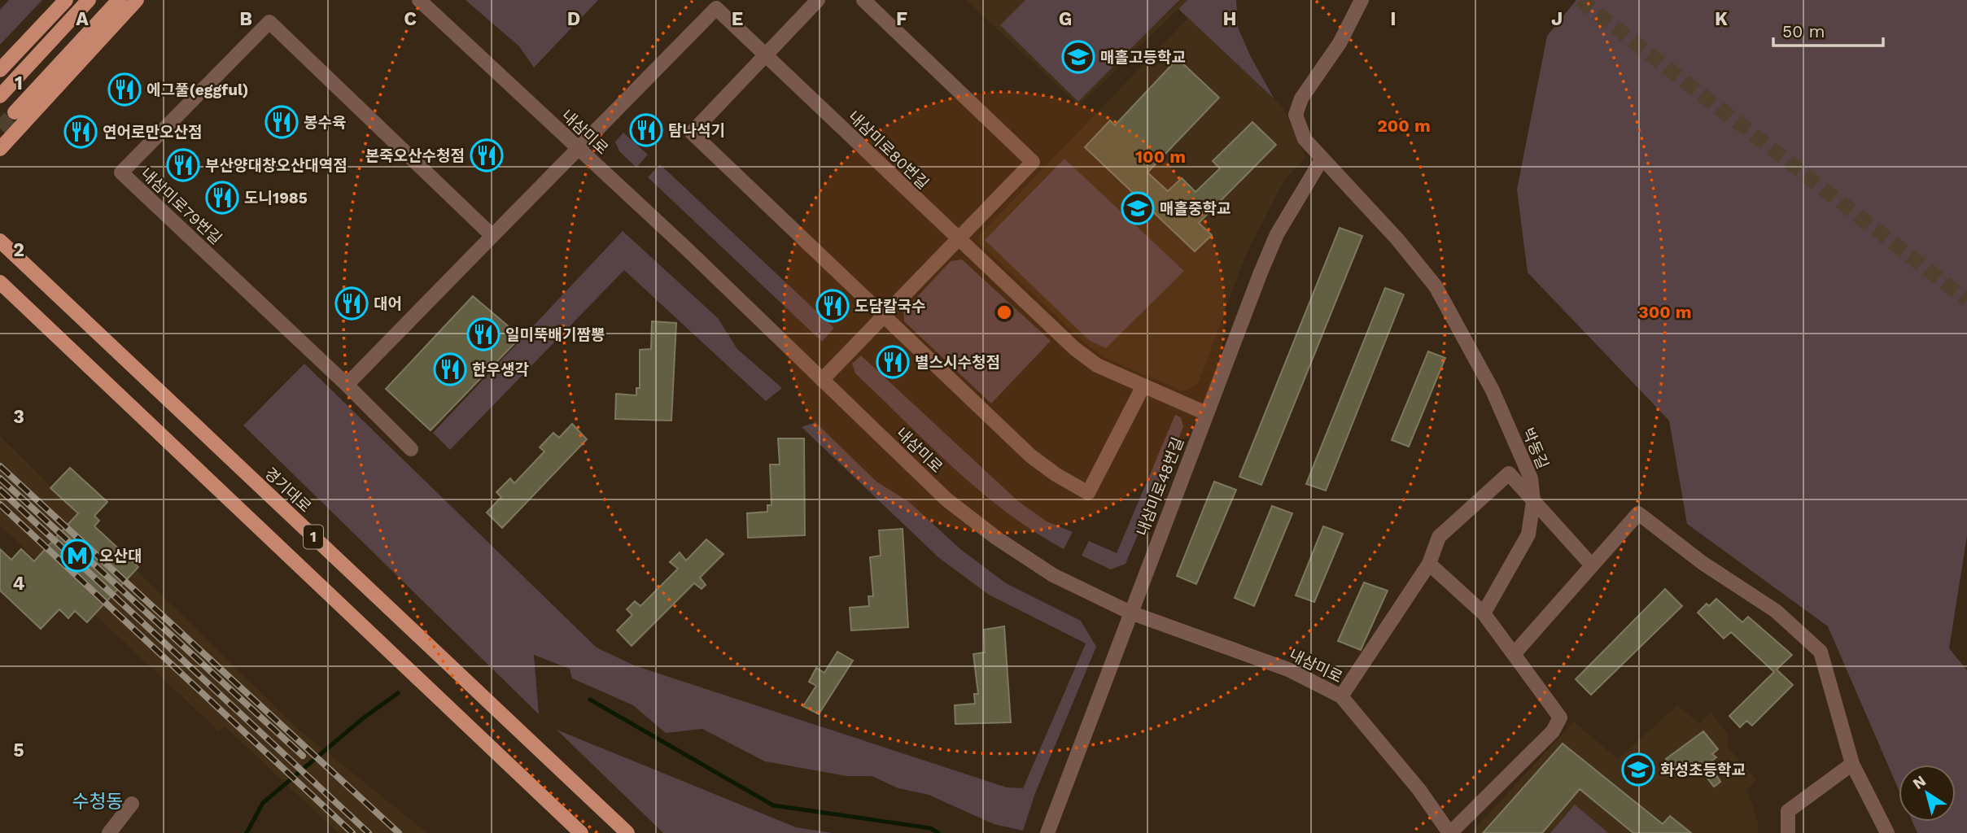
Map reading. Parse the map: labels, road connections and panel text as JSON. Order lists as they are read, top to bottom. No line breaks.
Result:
{"streets":{"main road":["경기대로","1"],"street":["내삼미로","내삼미로80번길","내삼미로79번길","박동길","내삼미로48번길"]},"crossings":[["내삼미로","내삼미로80번길"],["내삼미로","내삼미로48번길"],["내삼미로80번길","내삼미로48번길"],["박동길","내삼미로48번길"]],"districts":["수청동"],"places":{"school or university":["매홀고등학교","매홀중학교","화성초등학교"],"restaurant":["에그풀(eggful)","봉수육","탐나석기","연어로만오산점","본죽오산수청점","부산양대창오산대역점","도니1985","대어","도담칼국수","일미뚝배기짬뽕","별스시수청점","한우생각"],"metro station":["오산대"]},"scale_bar":"50 m","north":"top left","grid":{"columns":["A","B","C","D","E","F","G","H","I","J","K"],"rows":["1","2","3","4","5"]},"rings":["200 m","100 m","300 m"]}
